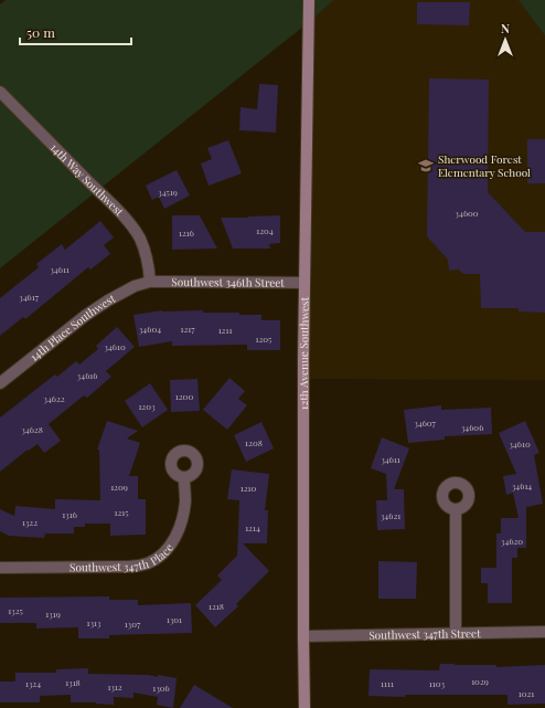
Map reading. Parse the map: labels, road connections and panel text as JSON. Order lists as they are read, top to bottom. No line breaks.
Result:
{"streets":{"street":["14th Way Southwest","Southwest 346th Street","14th Place Southwest","12th Avenue Southwest","Southwest 347th Place","Southwest 347th Street"]},"crossings":[["14th Way Southwest","Southwest 346th Street"],["14th Way Southwest","14th Place Southwest"],["Southwest 346th Street","14th Place Southwest"],["Southwest 346th Street","12th Avenue Southwest"],["12th Avenue Southwest","Southwest 347th Street"]],"places":{"school or university":["Sherwood Forest Elementary School"]},"house_numbers":["34519","34600","1204","1216","34611","34617","34604","1217","1211","1205","34610","34616","1200","34622","1203","34607","34606","34628","1208","34610","34611","34614","1209","1210","1215","1316","34621","1322","1214","34620","1218","1325","1319","1301","1313","1307","1029","1318","1324","1111","1103","1312","1306","1021"],"scale_bar":"50 m","north":"top"}
